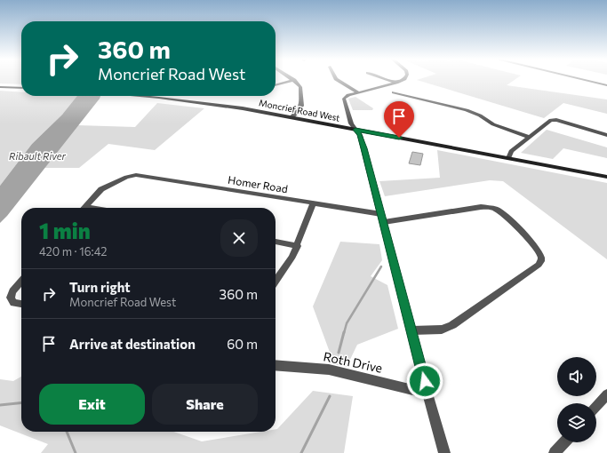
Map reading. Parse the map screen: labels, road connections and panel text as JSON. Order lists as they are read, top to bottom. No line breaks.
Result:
{"streets":{"main road":["Moncrief Road West"],"street":["Homer Road","Roth Drive"]},"water":["Ribault River"],"page":{"turn":["360 m","Moncrief Road West"],"heading":["1 min","420 m · 16:42"],"list":[{"name":"Turn right","note":"Moncrief Road West","value":"360 m"},{"name":"Arrive at destination","value":"60 m"}],"buttons":["Exit","Share"]}}
